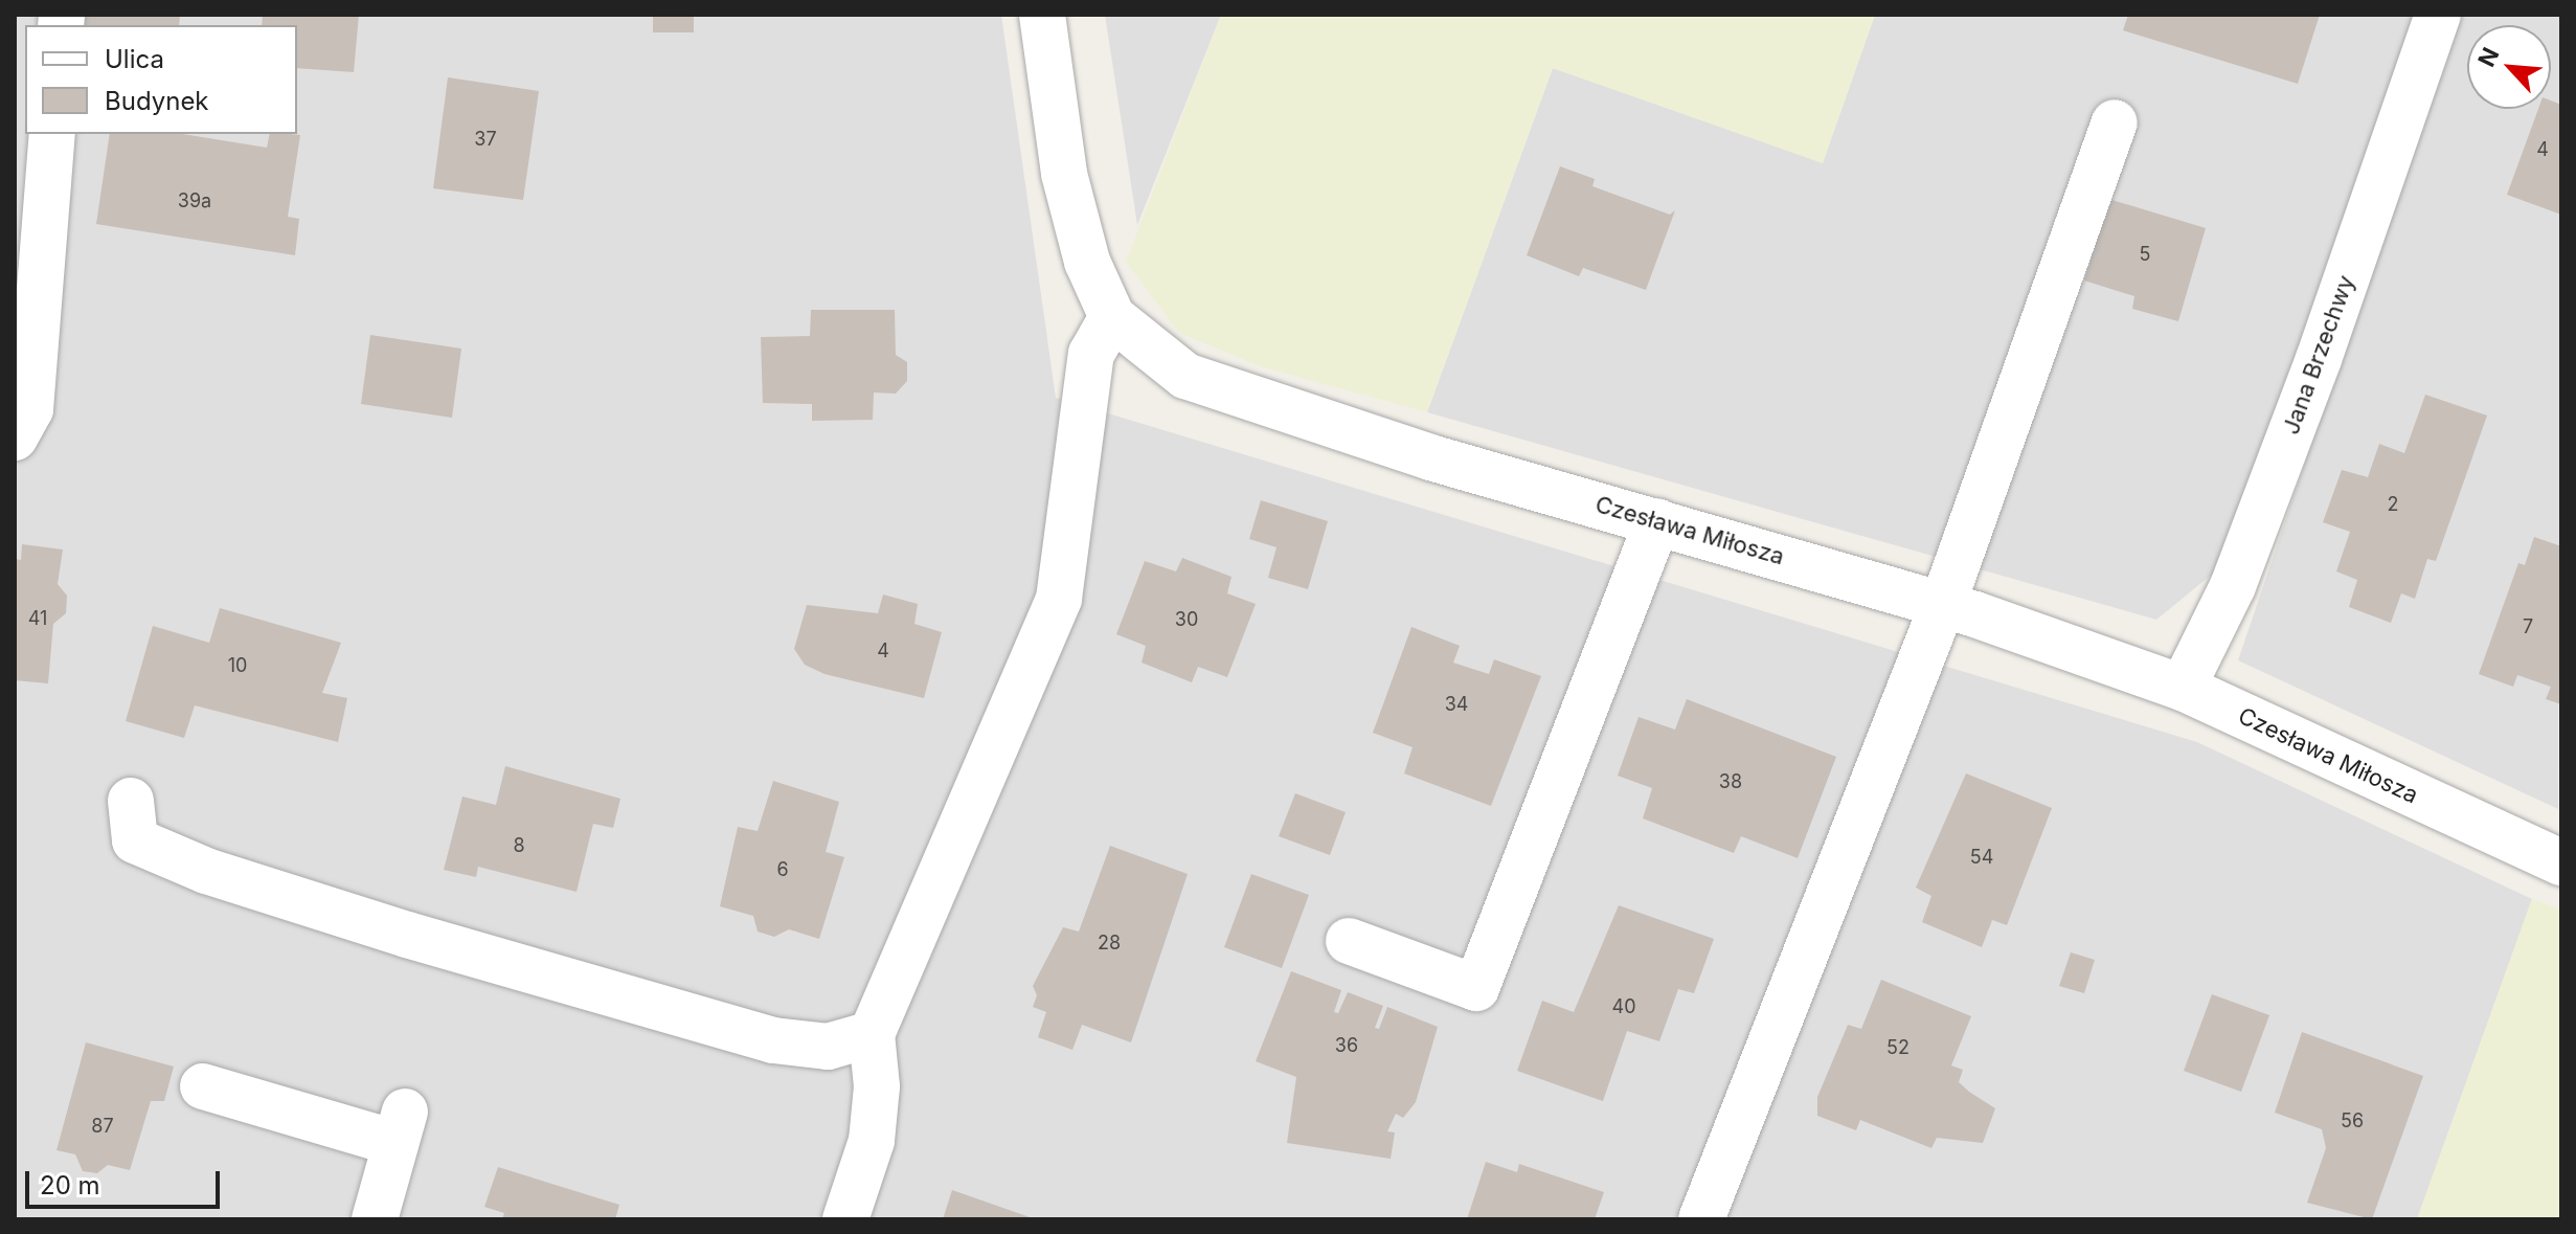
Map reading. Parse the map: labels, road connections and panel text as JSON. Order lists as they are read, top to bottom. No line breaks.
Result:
{"streets":{"street":["Jana Brzechwy","Czesława Miłosza"]},"crossings":[["Jana Brzechwy","Czesława Miłosza"]],"house_numbers":["37","4","39a","5","2","41","30","7","4","10","34","38","8","54","6","28","40","36","52","56","87"],"legend":["Ulica","Budynek"],"scale_bar":"20 m","north":"top left"}
